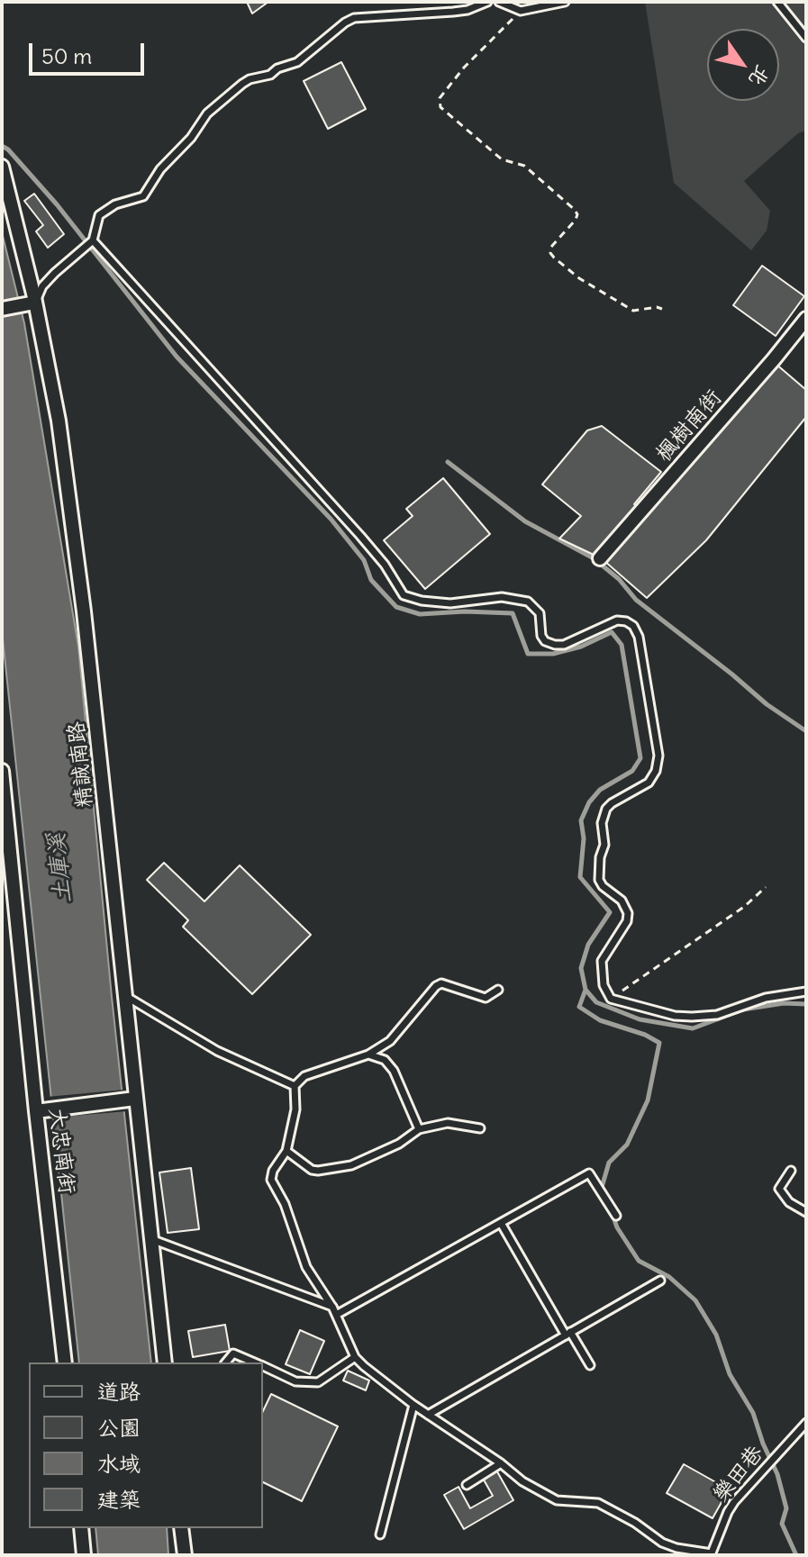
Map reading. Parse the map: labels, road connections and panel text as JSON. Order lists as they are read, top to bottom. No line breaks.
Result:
{"streets":{"street":["楓樹南街","精誠南路","大忠南街"],"lane":["樂田巷"]},"water":["土庫溪"],"legend":["道路","公園","水域","建築"],"scale_bar":"50 m","north":"bottom right"}
